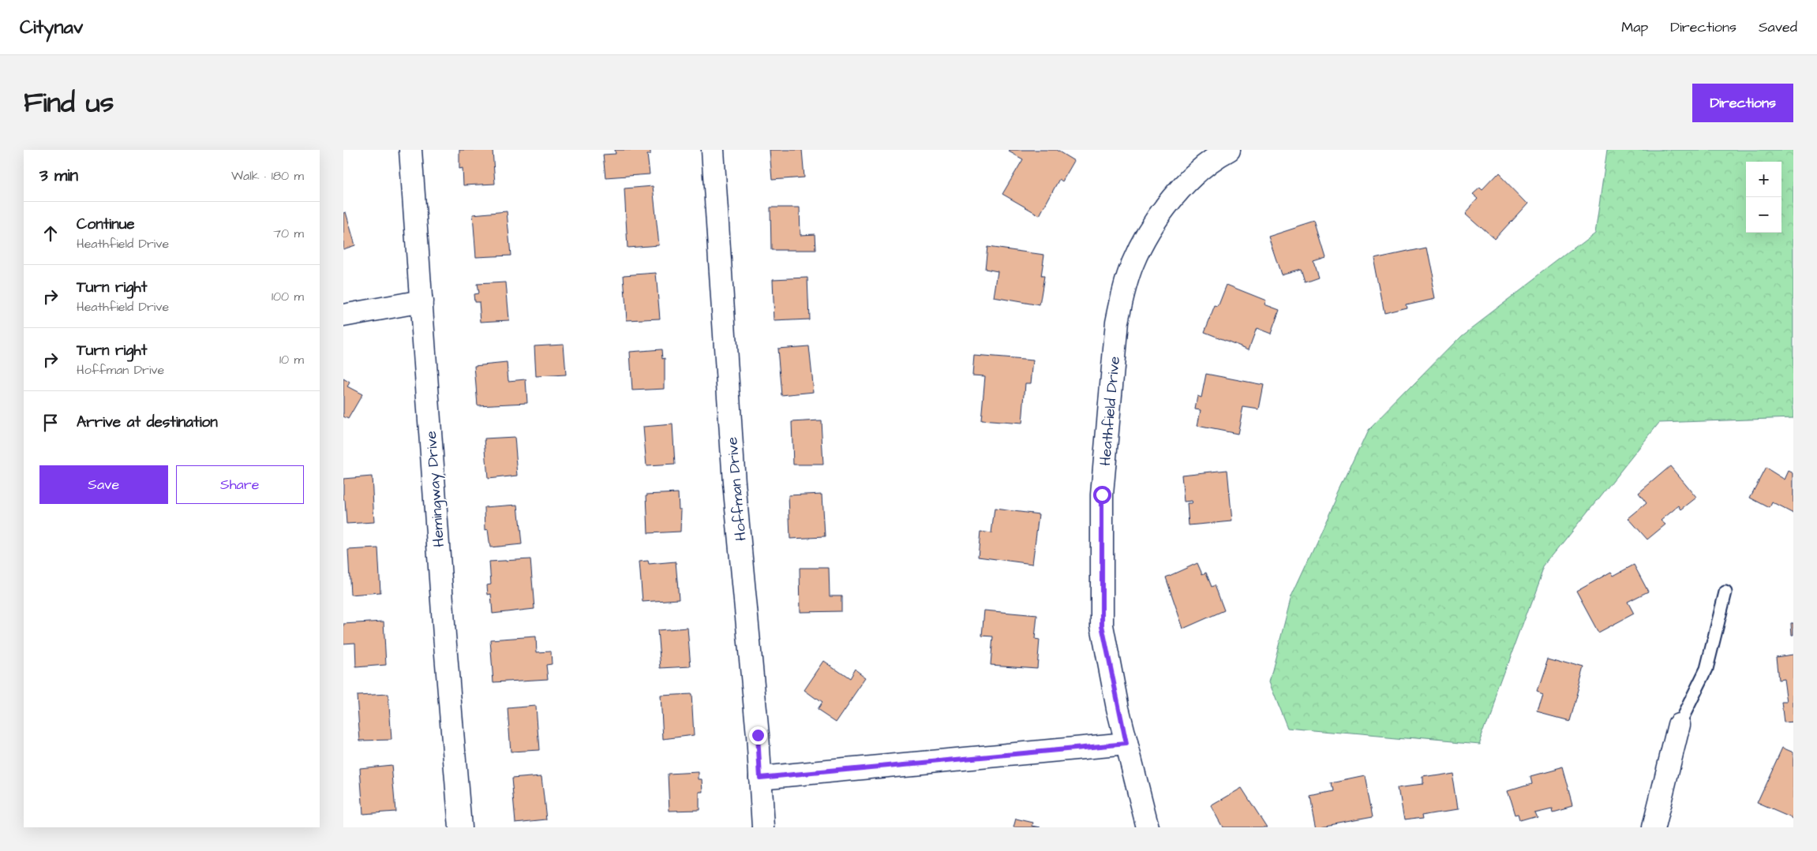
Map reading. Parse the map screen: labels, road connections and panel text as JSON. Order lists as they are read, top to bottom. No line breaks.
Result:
{"streets":{"street":["Heathfield Drive","Hemingway Drive","Hoffman Drive"]},"page":{"header":"Citynav","nav":["Map","Directions","Saved"],"title":"Find us","buttons":["Directions",["Save","Share"]],"heading":["3 min","Walk · 180 m"],"map_buttons":["+","−"],"list":[["Continue","Heathfield Drive","70 m"],["Turn right","Heathfield Drive","100 m"],["Turn right","Hoffman Drive","10 m"],"Arrive at destination"]}}
